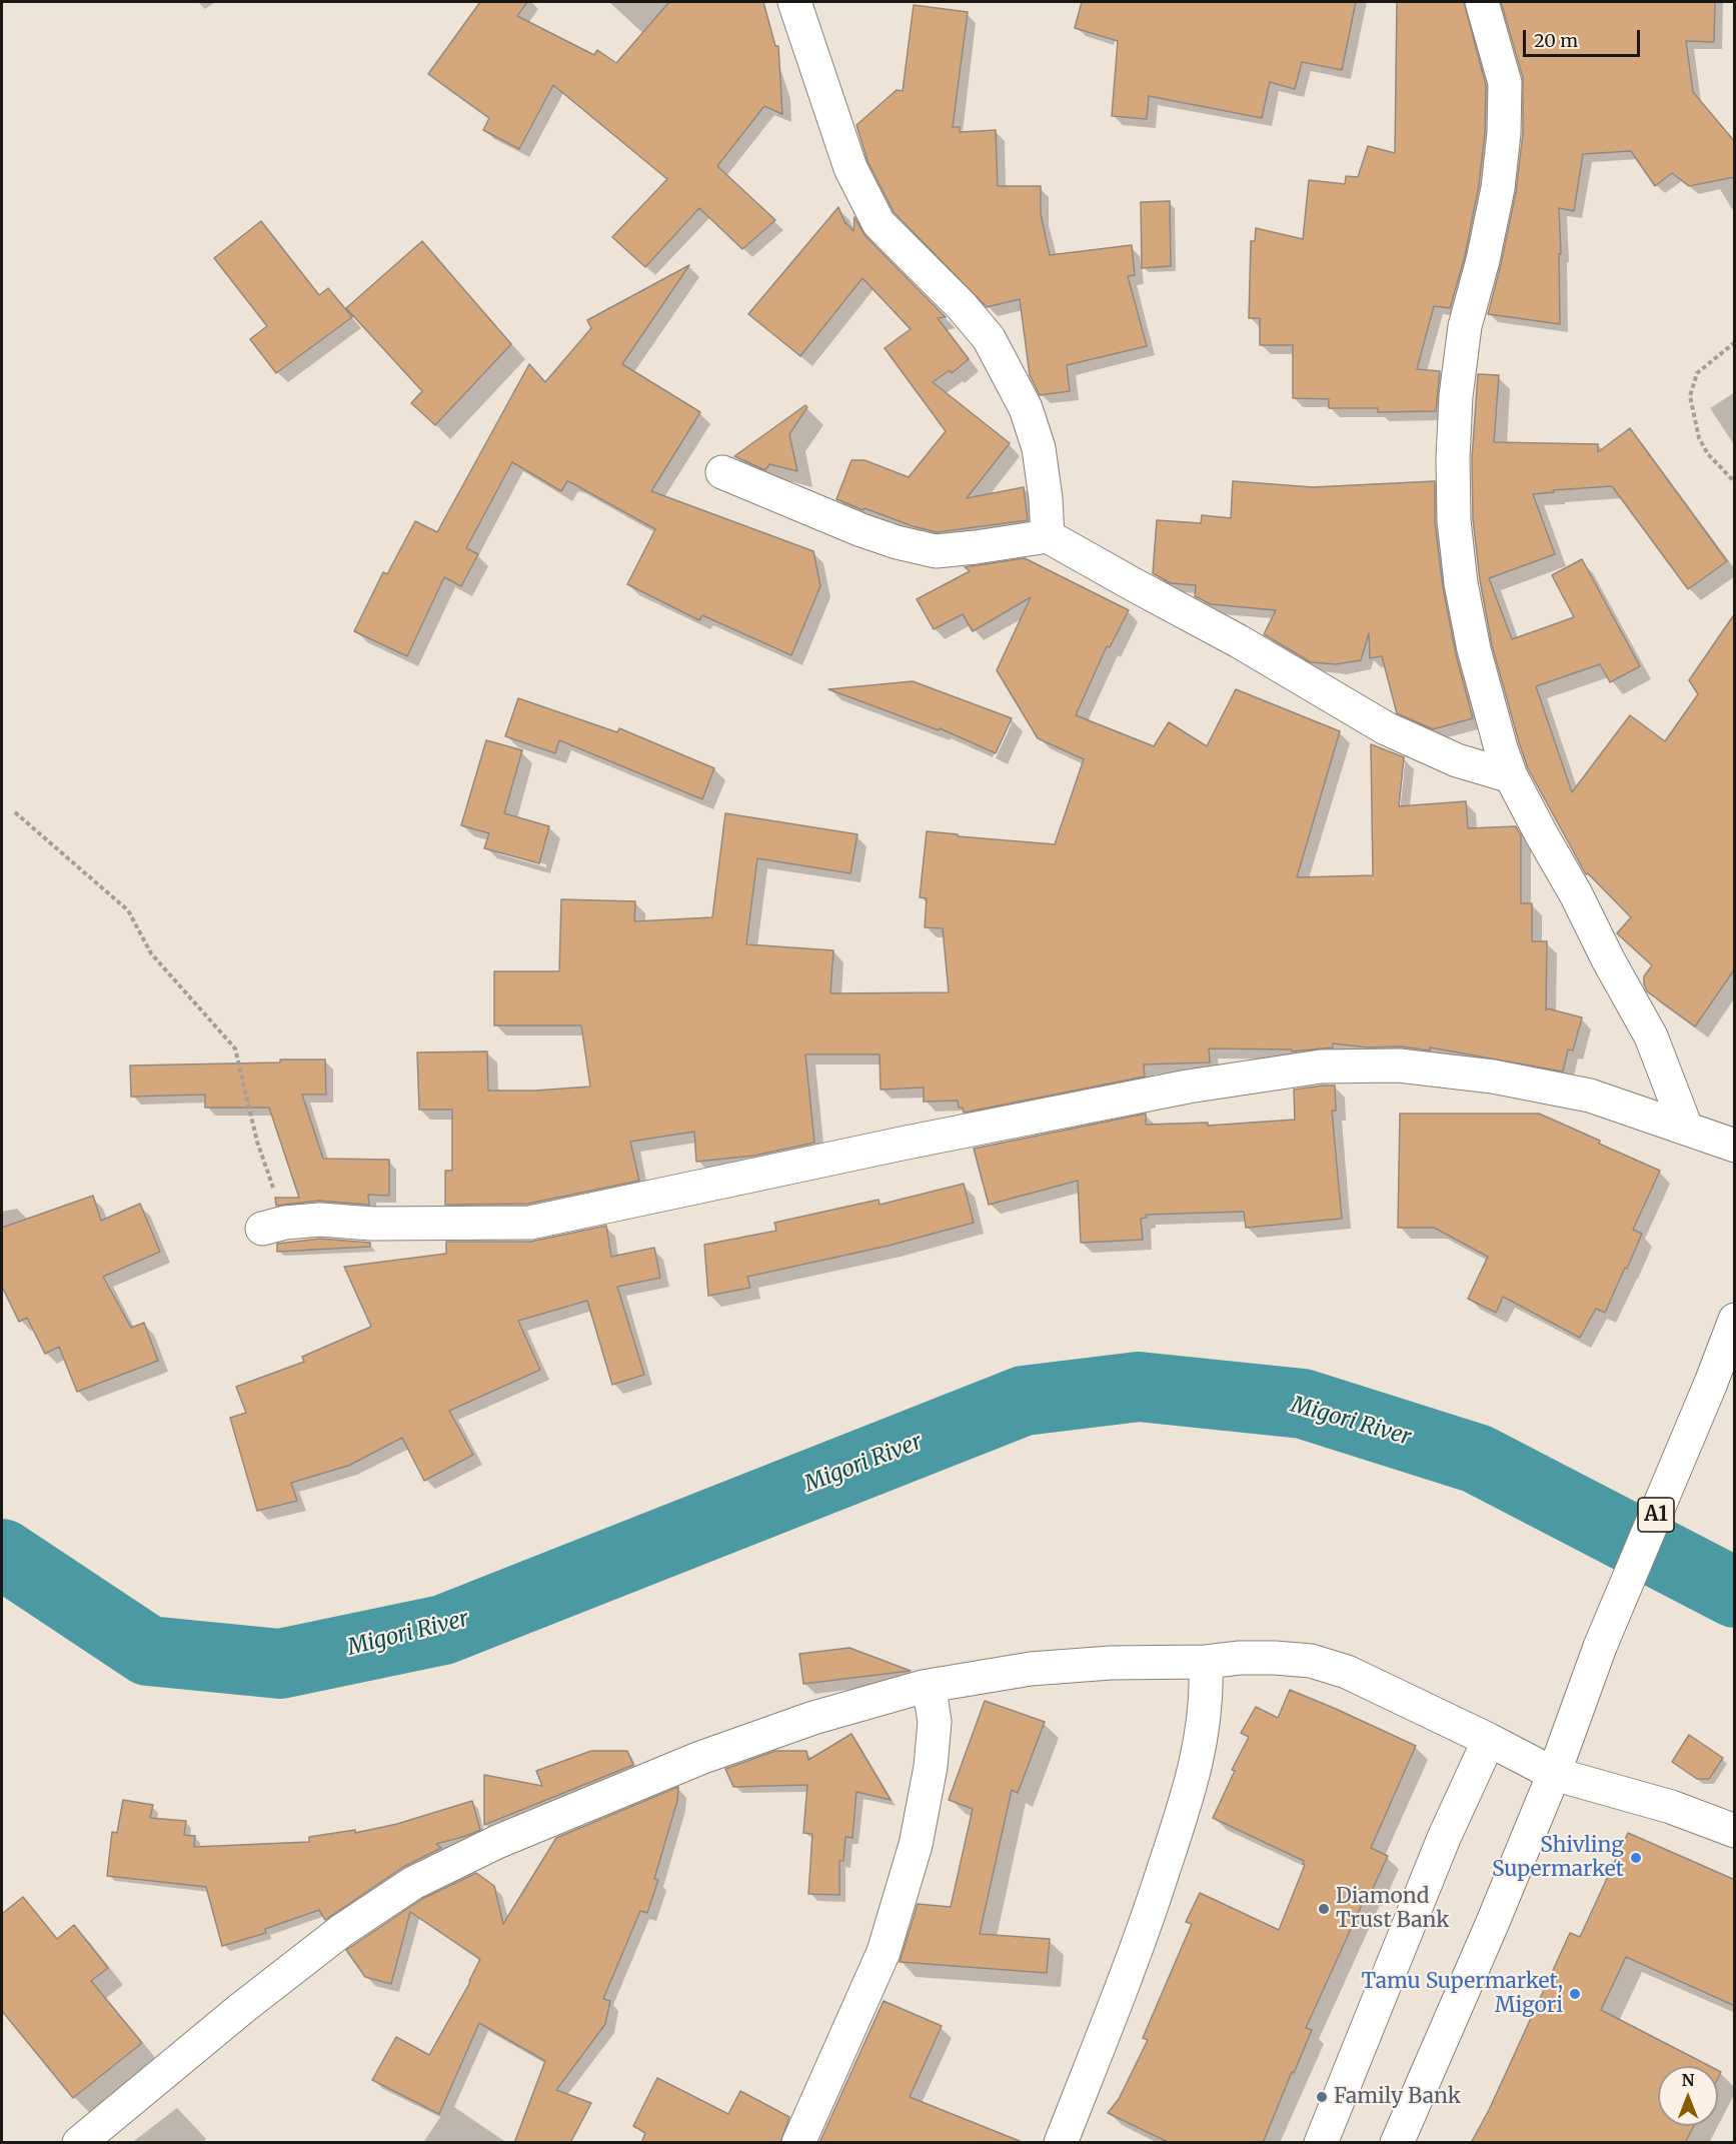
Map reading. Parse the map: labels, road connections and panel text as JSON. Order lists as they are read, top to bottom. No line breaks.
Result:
{"streets":{"main road":["A1"]},"water":["Migori River"],"places":["Shivling Supermarket","Diamond Trust Bank","Tamu Supermarket, Migori","Family Bank"],"scale_bar":"20 m","north":"top"}
